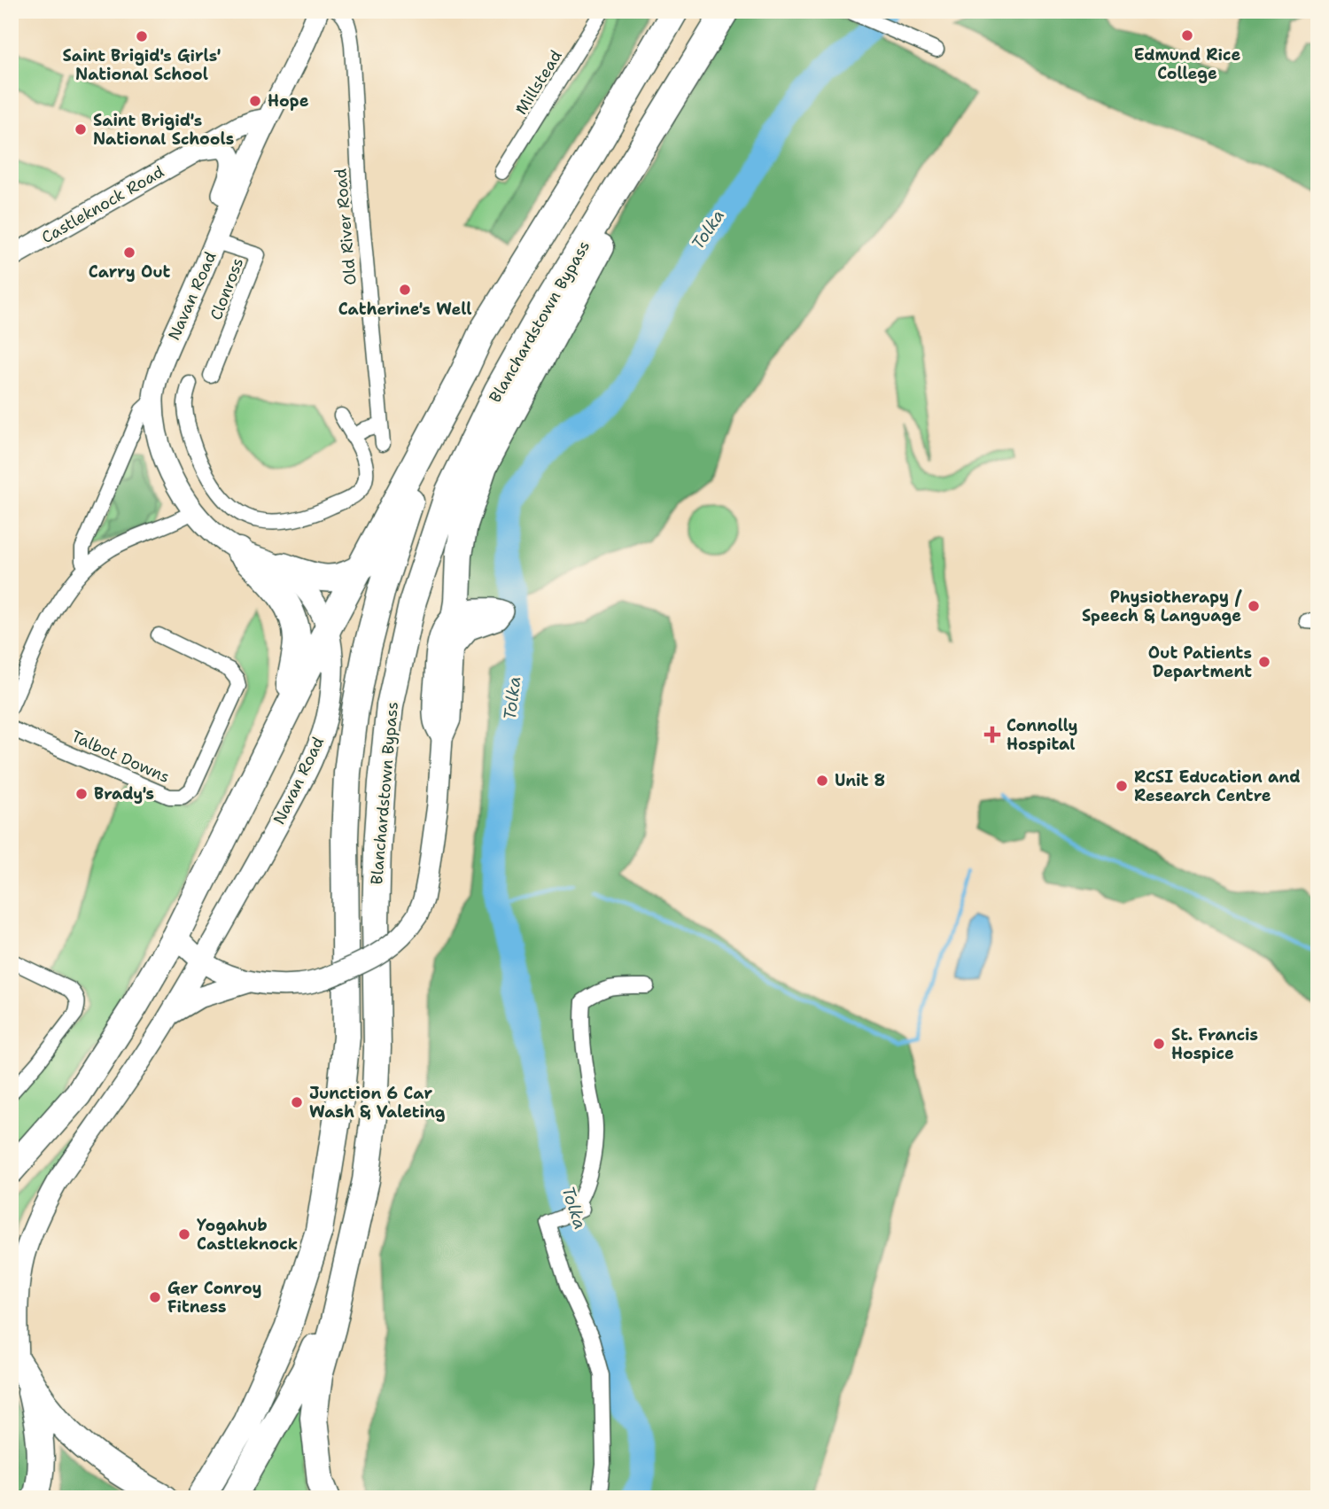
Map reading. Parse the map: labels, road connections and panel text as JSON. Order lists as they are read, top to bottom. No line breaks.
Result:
{"streets":{"highway":["Blanchardstown Bypass"],"main road":["Castleknock Road","Navan Road"],"street":["Millstead","Old River Road","Clonross","Talbot Downs"]},"crossings":[["Castleknock Road","Clonross"],["Castleknock Road","Navan Road"],["Clonross","Navan Road"]],"water":["Tolka"],"places":{"other":["Edmund Rice College","Saint Brigid's Girls' National School","Hope","Saint Brigid's National Schools","Carry Out","Catherine's Well","Physiotherapy / Speech & Language","Out Patients Department","Unit 8","RCSI Education and Research Centre","Brady's","St. Francis Hospice","Junction 6 Car Wash & Valeting","Yogahub Castleknock","Ger Conroy Fitness"],"health":["Connolly Hospital"]}}
